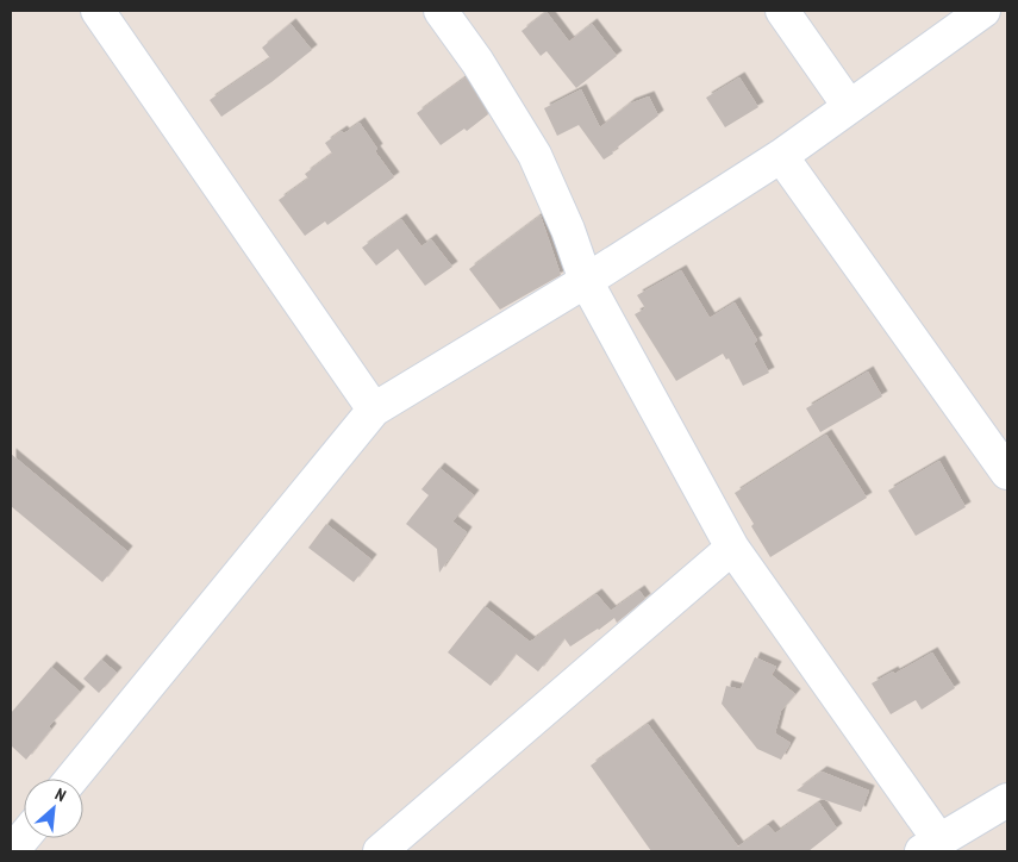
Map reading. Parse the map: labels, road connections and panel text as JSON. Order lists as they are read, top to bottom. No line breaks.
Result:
{"north":"top right"}
